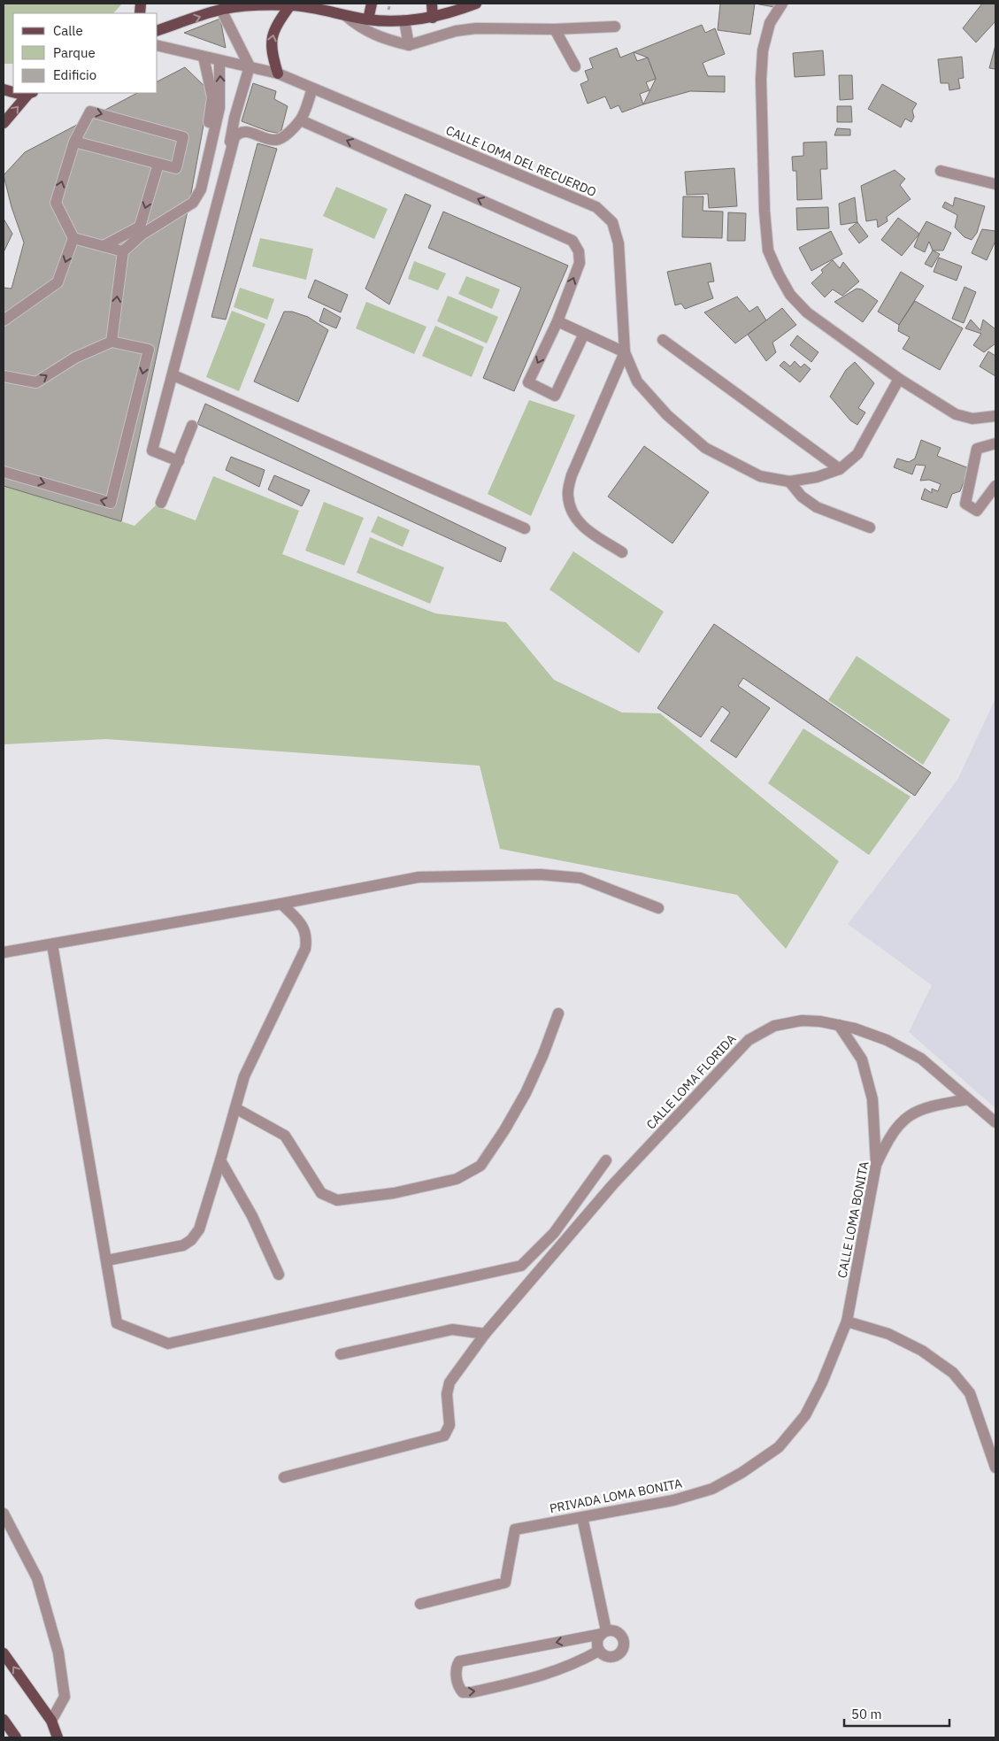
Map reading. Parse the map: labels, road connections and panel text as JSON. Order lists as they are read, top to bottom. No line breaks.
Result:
{"streets":{"street":["CALLE LOMA DEL RECUERDO","CALLE LOMA FLORIDA","CALLE LOMA BONITA","PRIVADA LOMA BONITA"]},"crossings":[["CALLE LOMA FLORIDA","CALLE LOMA BONITA"],["CALLE LOMA BONITA","PRIVADA LOMA BONITA"]],"legend":["Calle","Parque","Edificio"],"scale_bar":"50 m"}
